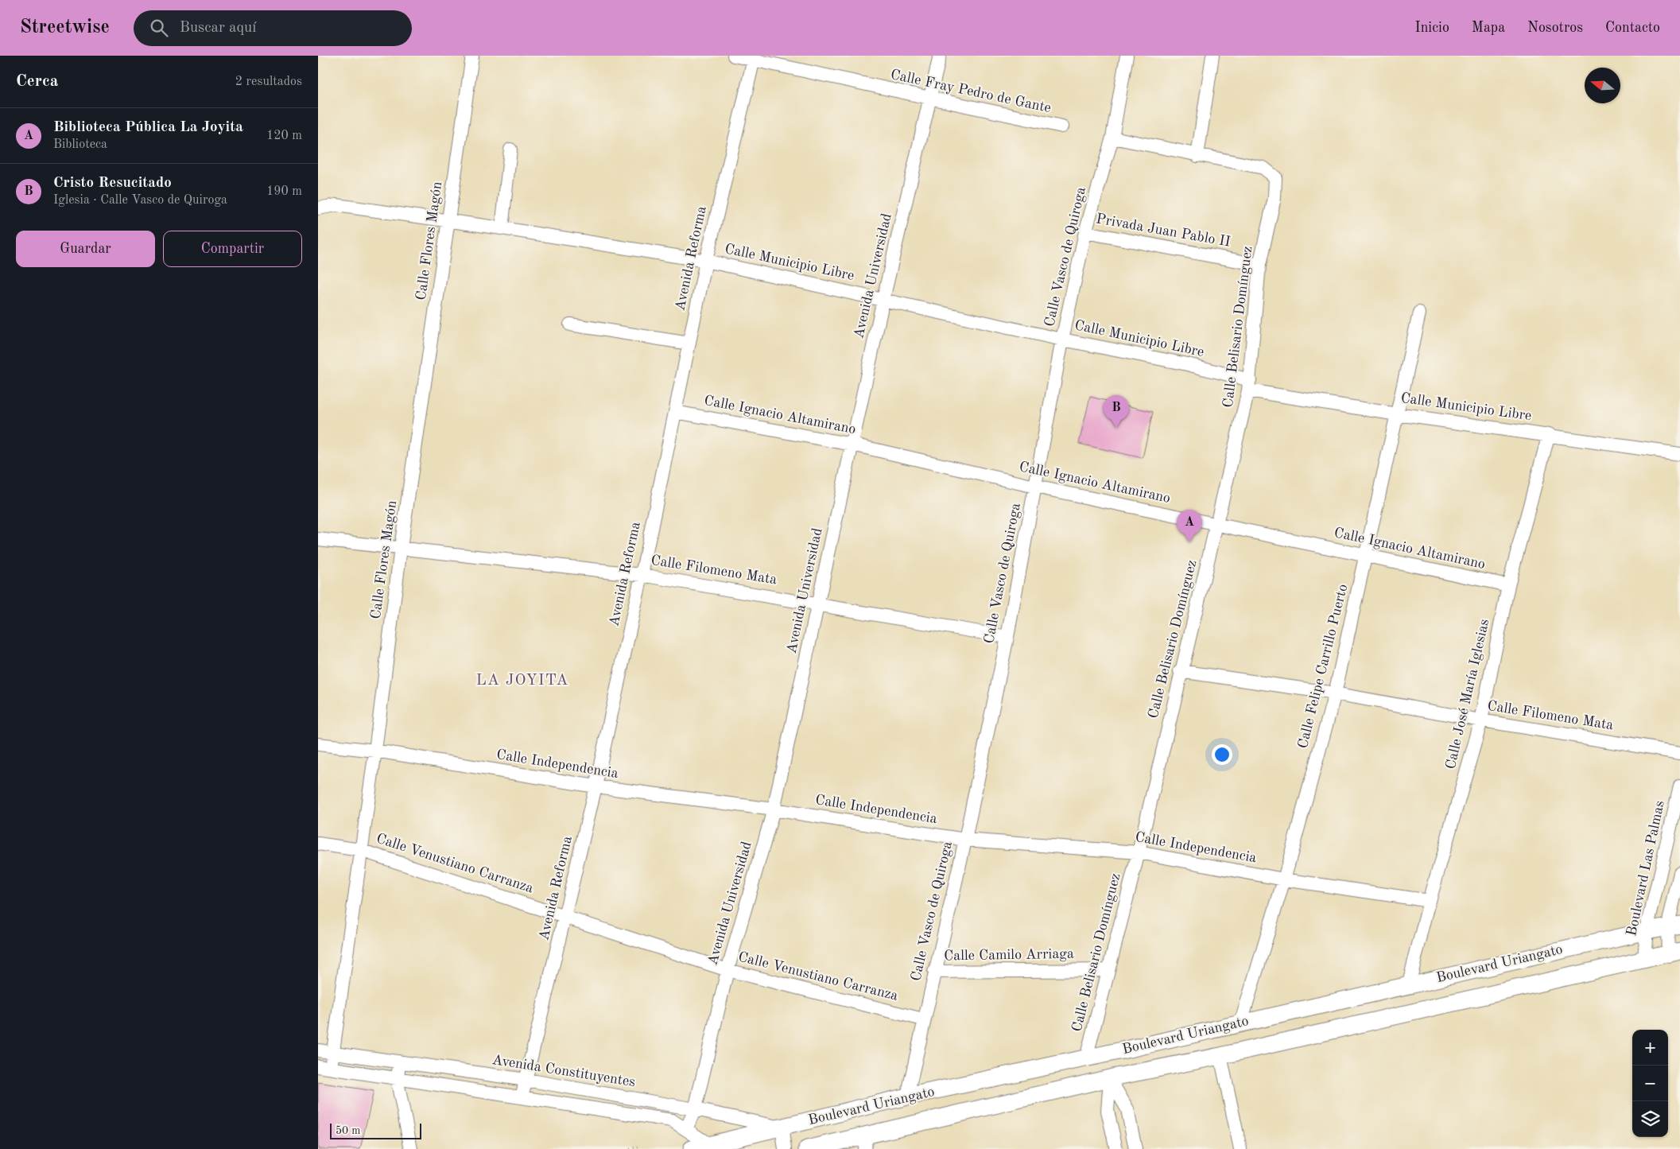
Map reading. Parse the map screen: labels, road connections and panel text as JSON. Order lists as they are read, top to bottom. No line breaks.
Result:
{"streets":{"main road":["Boulevard Uriangato"],"street":["Calle Fray Pedro de Gante","Privada Juan Pablo II","Calle Flores Magón","Calle Vasco de Quiroga","Avenida Reforma","Calle Municipio Libre","Avenida Universidad","Calle Belisario Domínguez","Calle Ignacio Altamirano","Calle Filomeno Mata","Calle Felipe Carrillo Puerto","Calle José María Iglesias","Calle Independencia","Calle Venustiano Carranza","Boulevard Las Palmas","Calle Camilo Arriaga","Avenida Constituyentes"]},"crossings":[["Calle Fray Pedro de Gante","Avenida Reforma"],["Calle Fray Pedro de Gante","Avenida Universidad"],["Privada Juan Pablo II","Calle Vasco de Quiroga"],["Privada Juan Pablo II","Calle Belisario Domínguez"],["Calle Flores Magón","Calle Municipio Libre"],["Calle Flores Magón","Calle Filomeno Mata"],["Calle Flores Magón","Calle Independencia"],["Calle Flores Magón","Calle Venustiano Carranza"],["Calle Flores Magón","Avenida Constituyentes"],["Calle Vasco de Quiroga","Calle Municipio Libre"],["Calle Vasco de Quiroga","Calle Ignacio Altamirano"],["Calle Vasco de Quiroga","Calle Filomeno Mata"],["Calle Vasco de Quiroga","Calle Independencia"],["Calle Vasco de Quiroga","Calle Venustiano Carranza"],["Calle Vasco de Quiroga","Calle Camilo Arriaga"],["Calle Vasco de Quiroga","Boulevard Uriangato"],["Avenida Reforma","Calle Municipio Libre"],["Avenida Reforma","Calle Ignacio Altamirano"],["Avenida Reforma","Calle Filomeno Mata"],["Avenida Reforma","Calle Independencia"],["Avenida Reforma","Calle Venustiano Carranza"],["Avenida Reforma","Avenida Constituyentes"],["Calle Municipio Libre","Avenida Universidad"],["Calle Municipio Libre","Calle Belisario Domínguez"],["Calle Municipio Libre","Calle Felipe Carrillo Puerto"],["Calle Municipio Libre","Calle José María Iglesias"],["Avenida Universidad","Calle Ignacio Altamirano"],["Avenida Universidad","Calle Filomeno Mata"],["Avenida Universidad","Calle Independencia"],["Avenida Universidad","Calle Venustiano Carranza"],["Avenida Universidad","Avenida Constituyentes"],["Calle Belisario Domínguez","Calle Ignacio Altamirano"],["Calle Belisario Domínguez","Calle Filomeno Mata"],["Calle Belisario Domínguez","Calle Independencia"],["Calle Belisario Domínguez","Calle Camilo Arriaga"],["Calle Belisario Domínguez","Boulevard Uriangato"],["Calle Ignacio Altamirano","Calle Felipe Carrillo Puerto"],["Calle Ignacio Altamirano","Calle José María Iglesias"],["Calle Filomeno Mata","Calle Felipe Carrillo Puerto"],["Calle Filomeno Mata","Calle José María Iglesias"],["Calle Felipe Carrillo Puerto","Calle Independencia"],["Calle Felipe Carrillo Puerto","Boulevard Uriangato"],["Calle José María Iglesias","Calle Independencia"],["Calle José María Iglesias","Boulevard Uriangato"],["Boulevard Las Palmas","Boulevard Uriangato"],["Boulevard Uriangato","Avenida Constituyentes"]],"districts":["LA JOYITA"],"scale_bar":"50 m","north":"left","page":{"header":"Streetwise","search":"Buscar aquí","nav":["Inicio","Mapa","Nosotros","Contacto"],"heading":["Cerca","2 resultados"],"list":[{"mark":"A","name":"Biblioteca Pública La Joyita","note":"Biblioteca","value":"120 m"},{"mark":"B","name":"Cristo Resucitado","note":"Iglesia · Calle Vasco de Quiroga","value":"190 m"}],"buttons":["Guardar","Compartir"],"pins":["B","A"],"map_buttons":["+","−"],"scale":"50 m"}}
